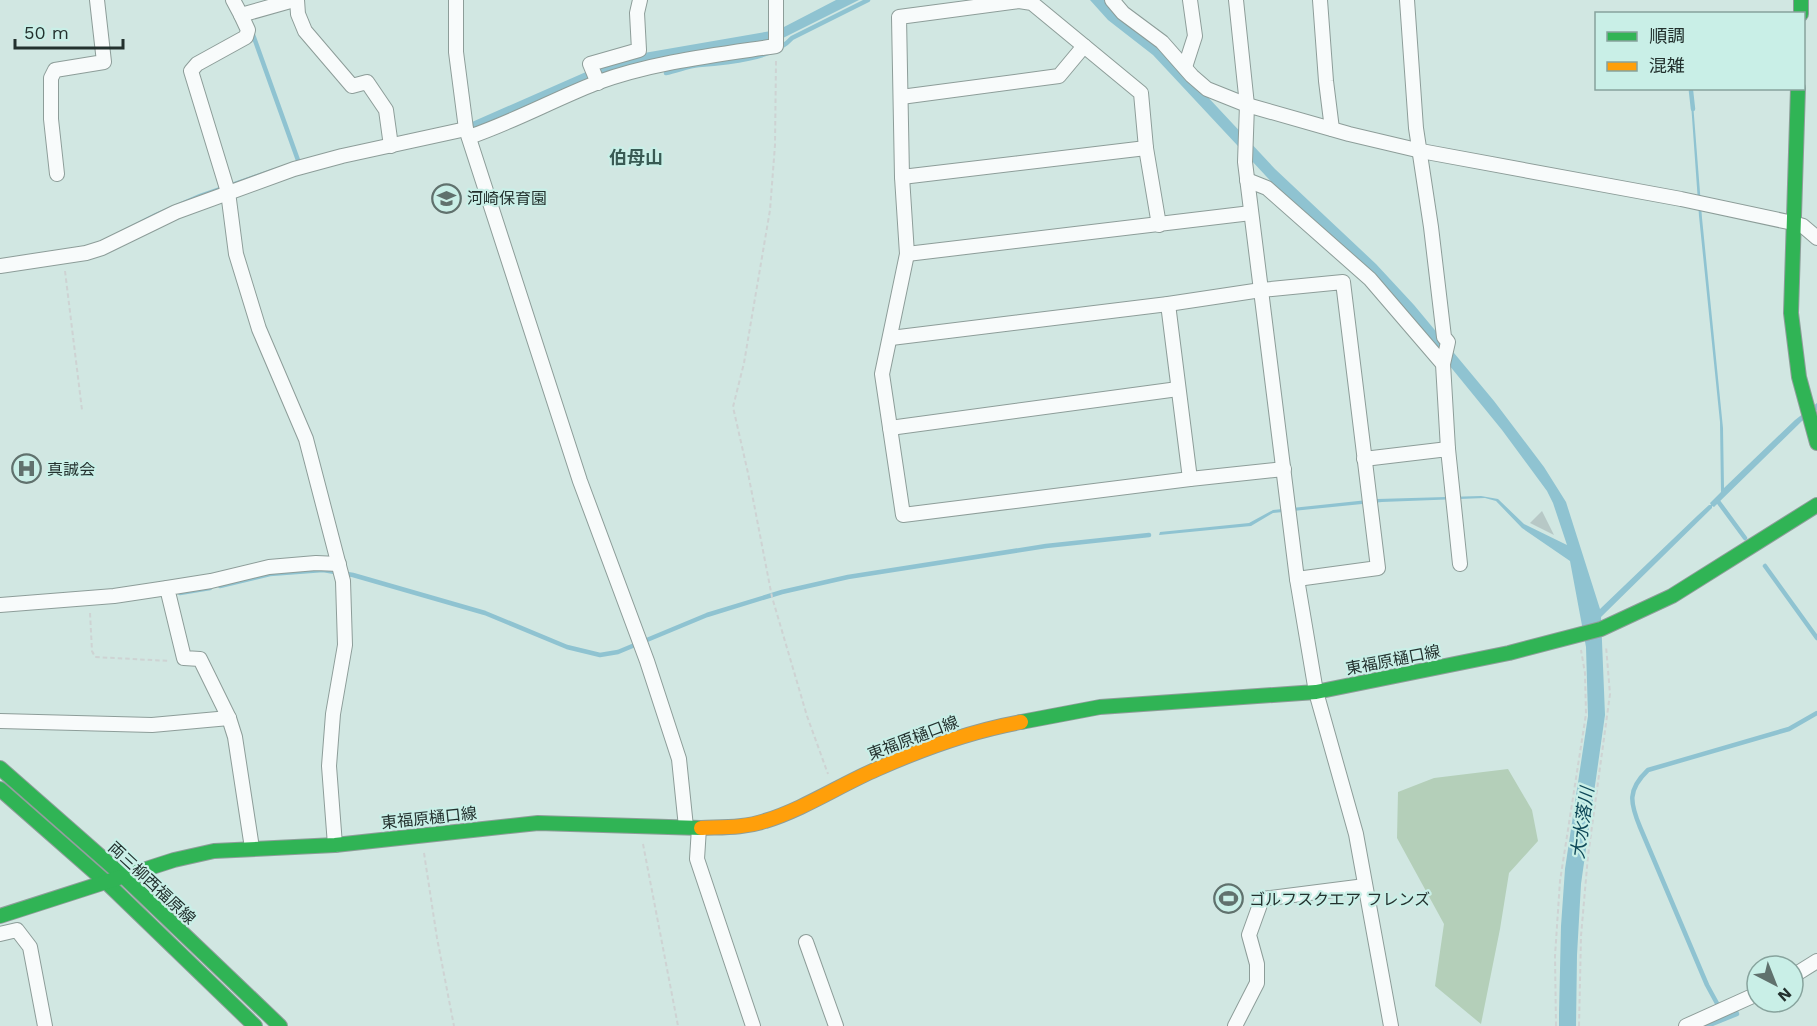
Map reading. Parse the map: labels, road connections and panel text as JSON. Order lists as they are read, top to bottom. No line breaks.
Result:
{"streets":{"main road":["東福原樋口線","両三柳西福原線"]},"crossings":[["東福原樋口線","両三柳西福原線"]],"districts":["伯母山"],"water":["大水落川"],"places":{"school or university":["河崎保育園"],"hospital":["真誠会"],"sports":["ゴルフスクエア フレンズ"]},"legend":["順調","混雑"],"scale_bar":"50 m","north":"bottom right"}
